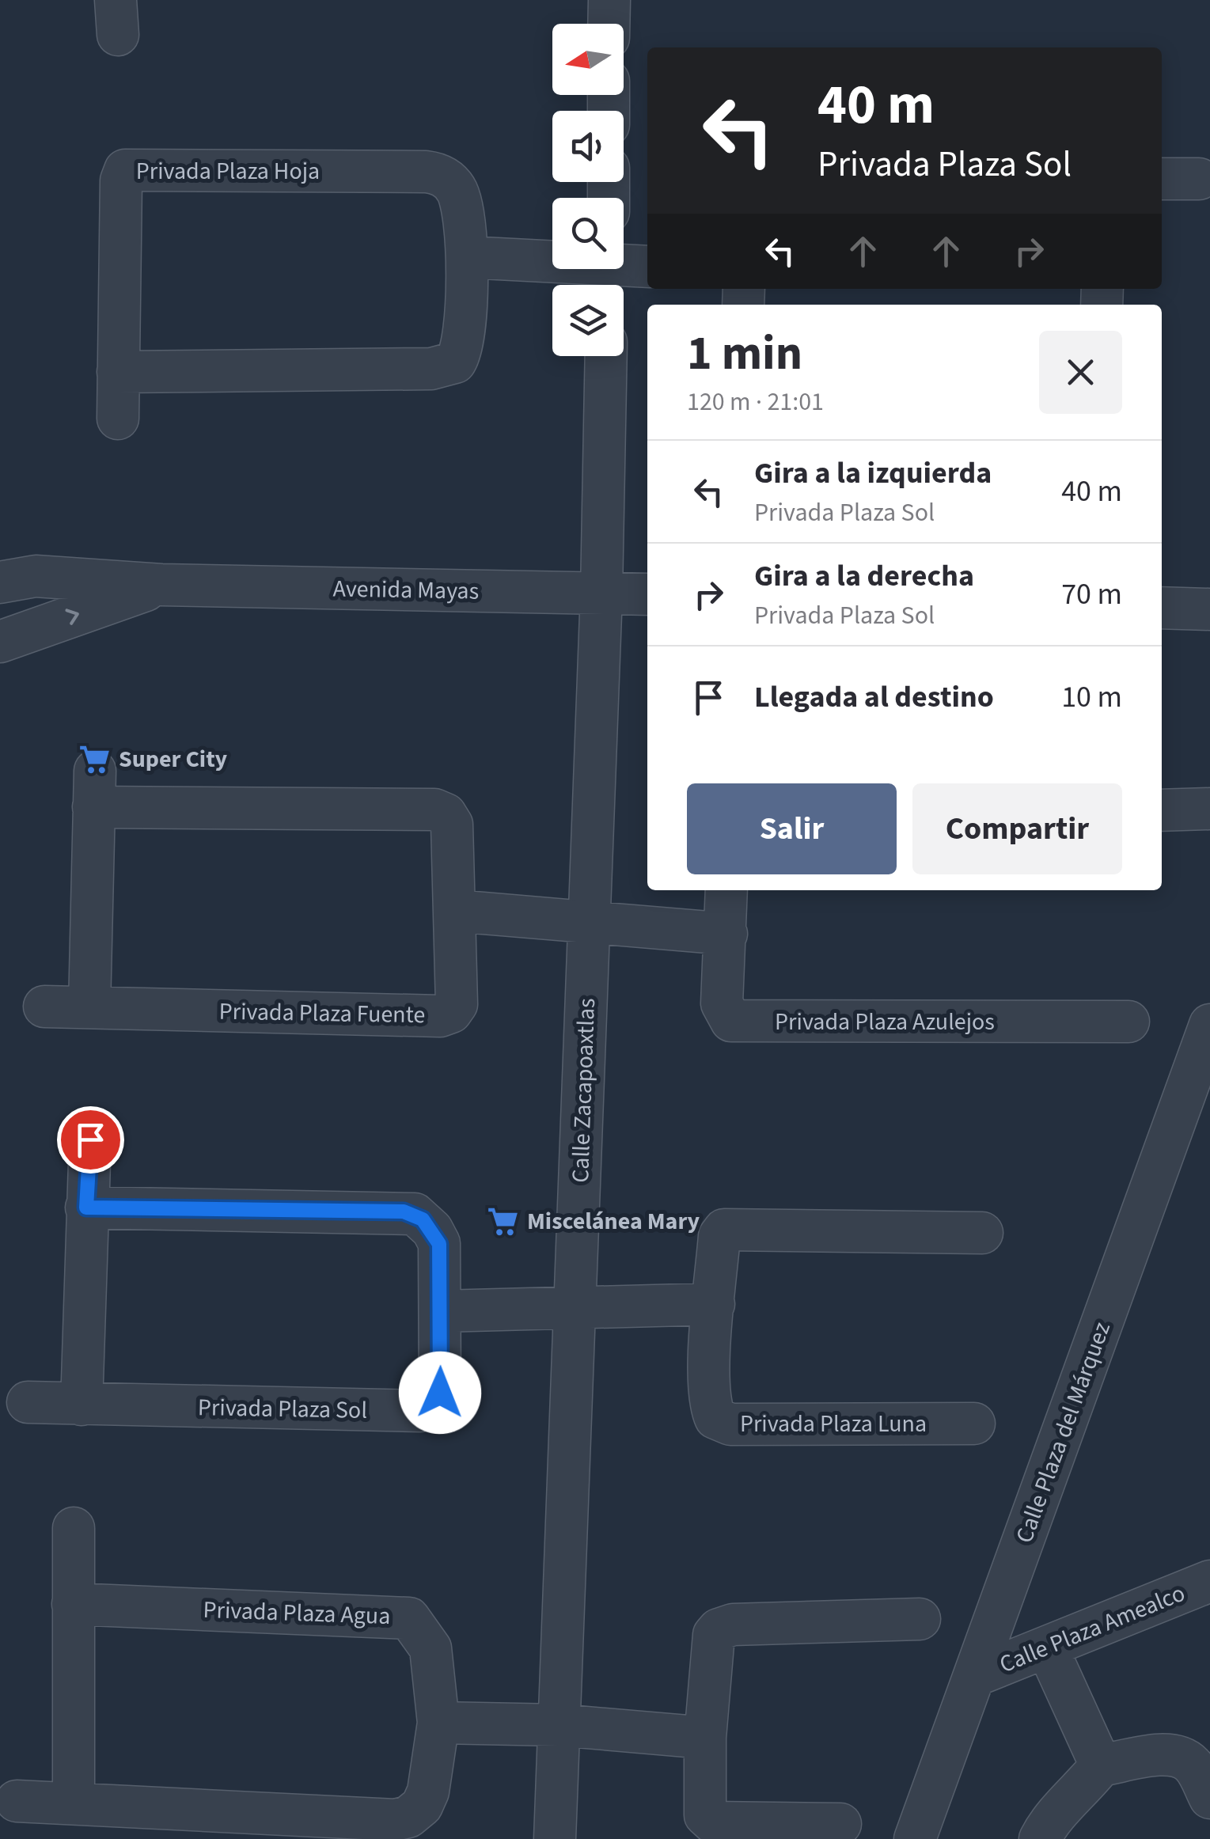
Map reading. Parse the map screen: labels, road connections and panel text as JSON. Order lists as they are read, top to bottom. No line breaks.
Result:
{"streets":{"street":["Privada Plaza Hoja","Avenida Mayas","Privada Plaza Fuente","Privada Plaza Azulejos","Calle Zacapoaxtlas","Privada Plaza Sol","Privada Plaza Luna","Calle Plaza del Márquez","Privada Plaza Agua","Calle Plaza Amealco"]},"crossings":[["Avenida Mayas","Calle Zacapoaxtlas"],["Calle Plaza del Márquez","Calle Plaza Amealco"]],"places":{"supermarket":["Super City","Miscelánea Mary"]},"north":"left","page":{"turn":["40 m","Privada Plaza Sol"],"heading":["1 min","120 m · 21:01"],"list":[{"name":"Gira a la izquierda","note":"Privada Plaza Sol","value":"40 m"},{"name":"Gira a la derecha","note":"Privada Plaza Sol","value":"70 m"},{"name":"Llegada al destino","value":"10 m"}],"buttons":["Salir","Compartir"]}}
